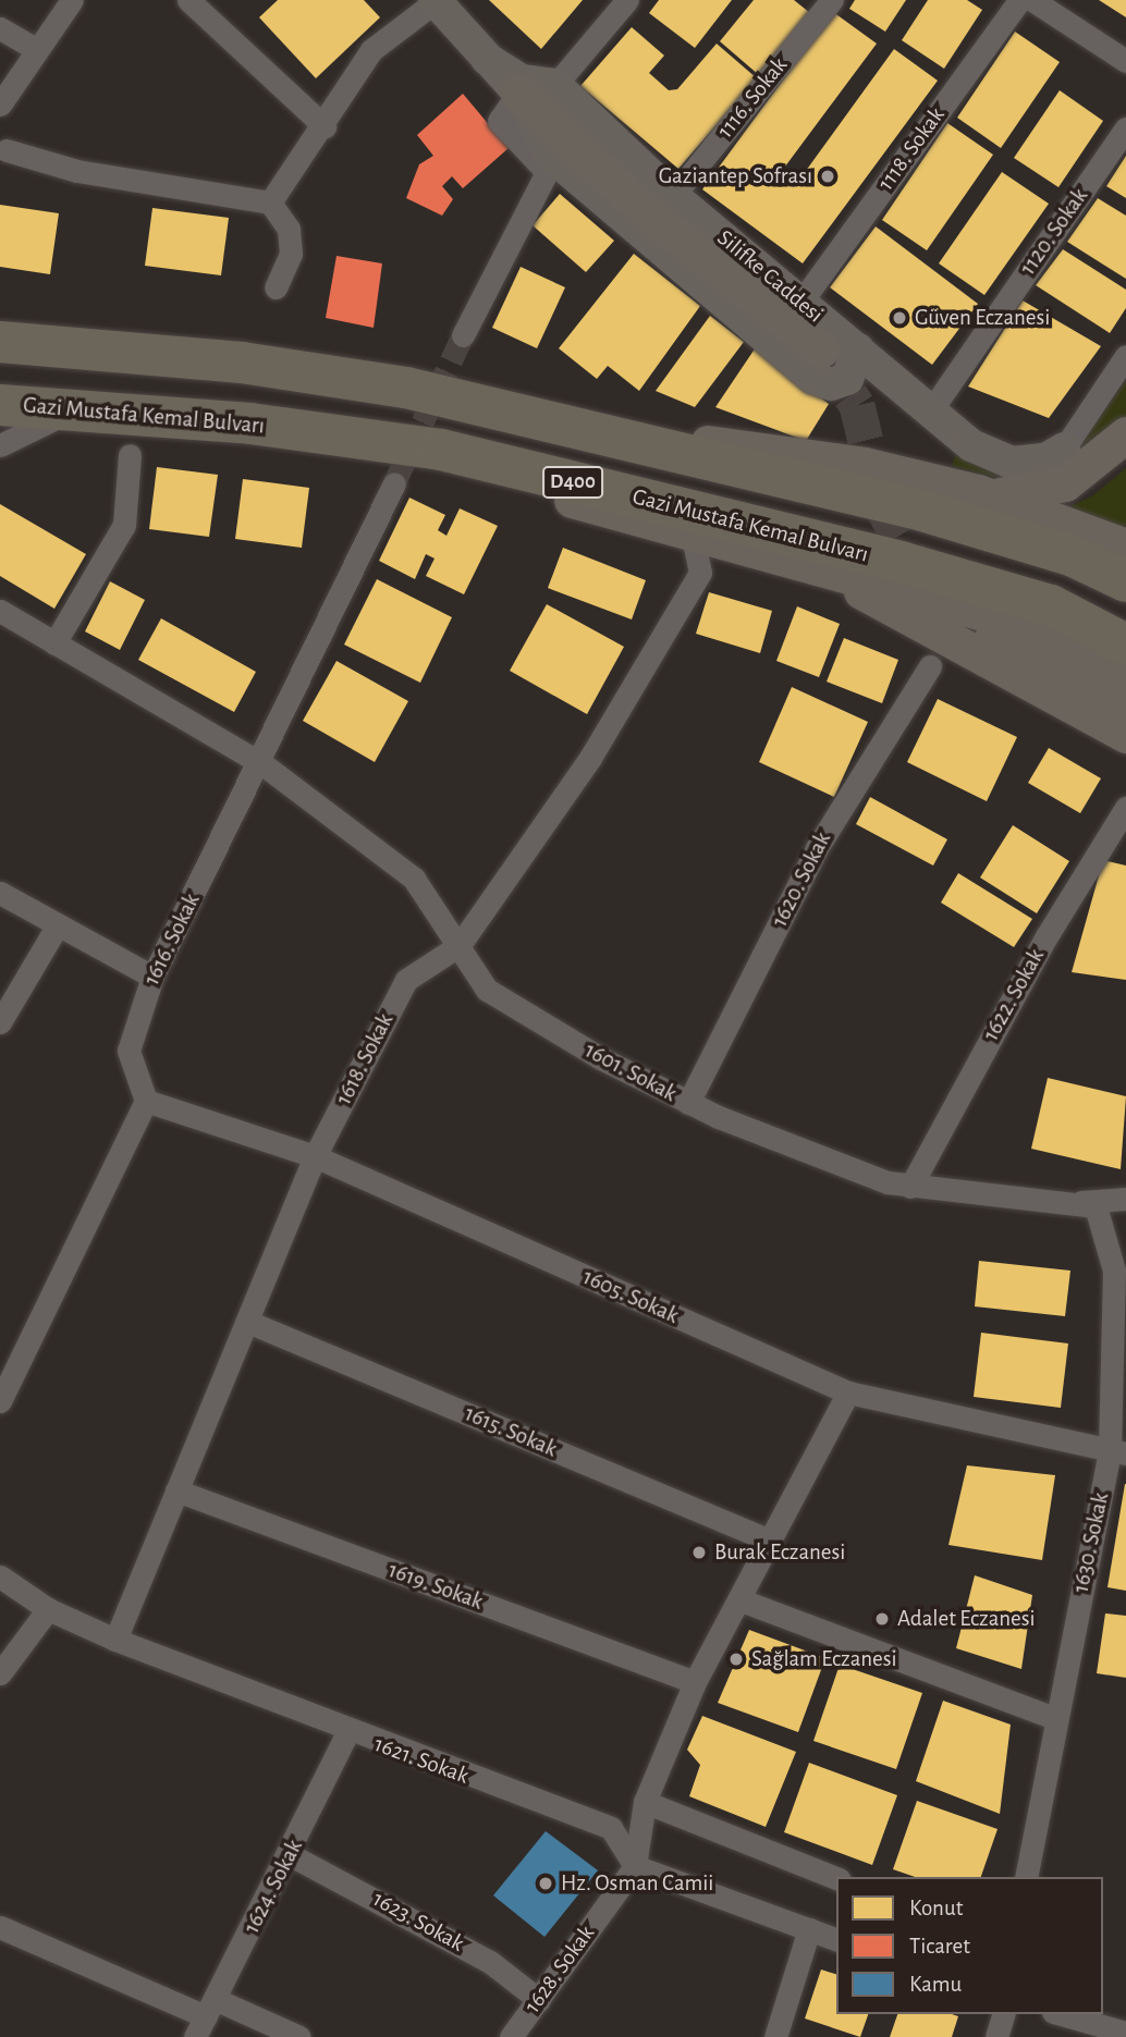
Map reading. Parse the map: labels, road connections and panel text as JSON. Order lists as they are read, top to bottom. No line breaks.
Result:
{"streets":{"highway":["Gazi Mustafa Kemal Bulvarı","D400"],"street":["1116. Sokak","1118. Sokak","1120. Sokak","Silifke Caddesi","1620. Sokak","1616. Sokak","1622. Sokak","1618. Sokak","1601. Sokak","1605. Sokak","1615. Sokak","1630. Sokak","1619. Sokak","1621. Sokak","1624. Sokak","1623. Sokak","1628. Sokak"]},"crossings":[["1116. Sokak","Silifke Caddesi"],["1118. Sokak","Silifke Caddesi"],["1120. Sokak","Silifke Caddesi"],["1620. Sokak","1601. Sokak"],["1616. Sokak","1601. Sokak"],["1616. Sokak","1605. Sokak"],["1622. Sokak","1601. Sokak"],["1618. Sokak","1601. Sokak"],["1618. Sokak","1605. Sokak"],["1618. Sokak","1615. Sokak"],["1618. Sokak","1619. Sokak"],["1618. Sokak","1621. Sokak"],["1601. Sokak","1630. Sokak"],["1605. Sokak","1630. Sokak"],["1621. Sokak","1624. Sokak"],["1621. Sokak","1628. Sokak"],["1624. Sokak","1623. Sokak"],["1623. Sokak","1628. Sokak"]],"places":["Gaziantep Sofrası","Güven Eczanesi","Burak Eczanesi","Adalet Eczanesi","Sağlam Eczanesi","Hz. Osman Camii"],"legend":["Konut","Ticaret","Kamu"]}
